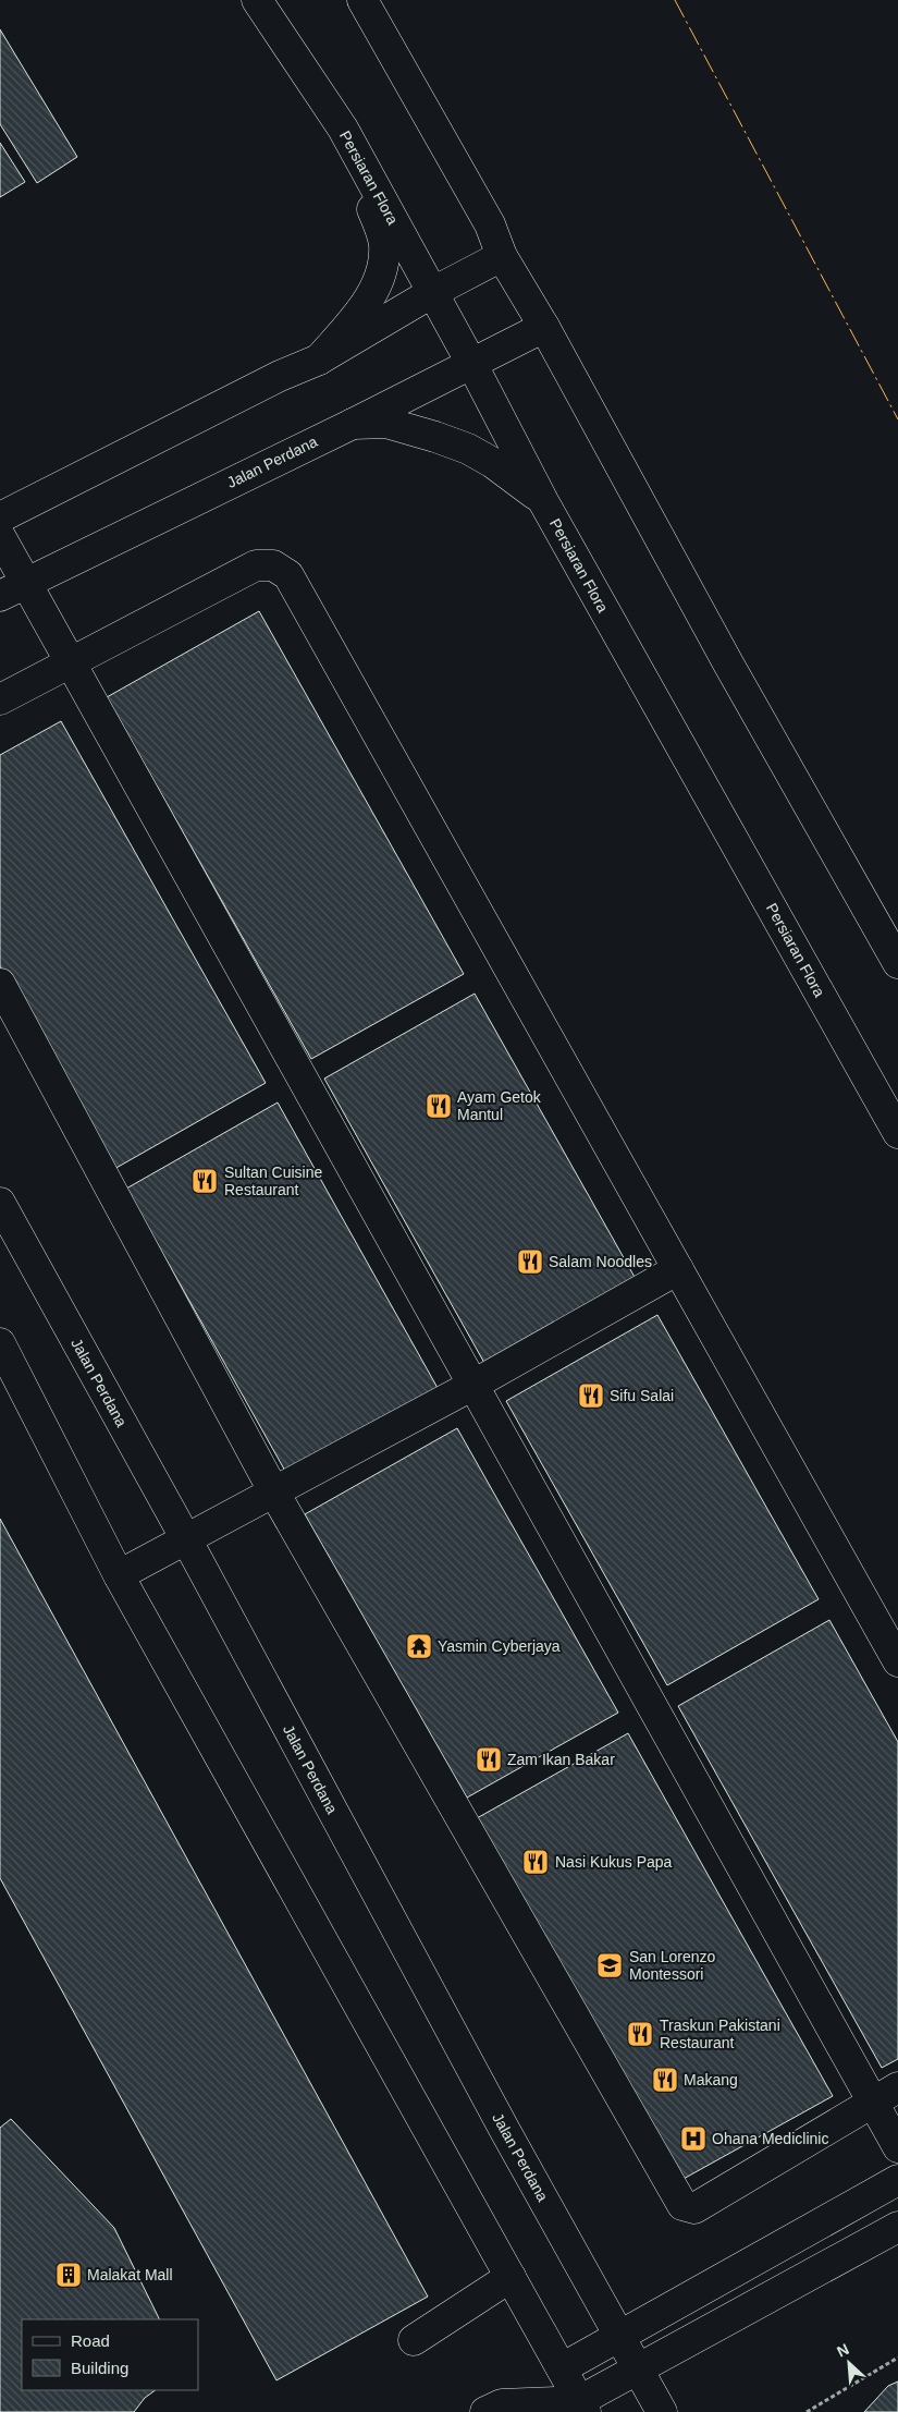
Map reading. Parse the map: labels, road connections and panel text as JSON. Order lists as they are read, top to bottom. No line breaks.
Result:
{"streets":{"street":["Persiaran Flora","Jalan Perdana"]},"crossings":[["Persiaran Flora","Jalan Perdana"]],"places":{"restaurant":["Ayam Getok Mantul","Sultan Cuisine Restaurant","Salam Noodles","Sifu Salai","Zam Ikan Bakar","Nasi Kukus Papa","Traskun Pakistani Restaurant","Makang"],"temple":["Yasmin Cyberjaya"],"school or university":["San Lorenzo Montessori"],"hospital":["Ohana Mediclinic"],"building":["Malakat Mall"]},"legend":["Road","Building"],"north":"top left"}
